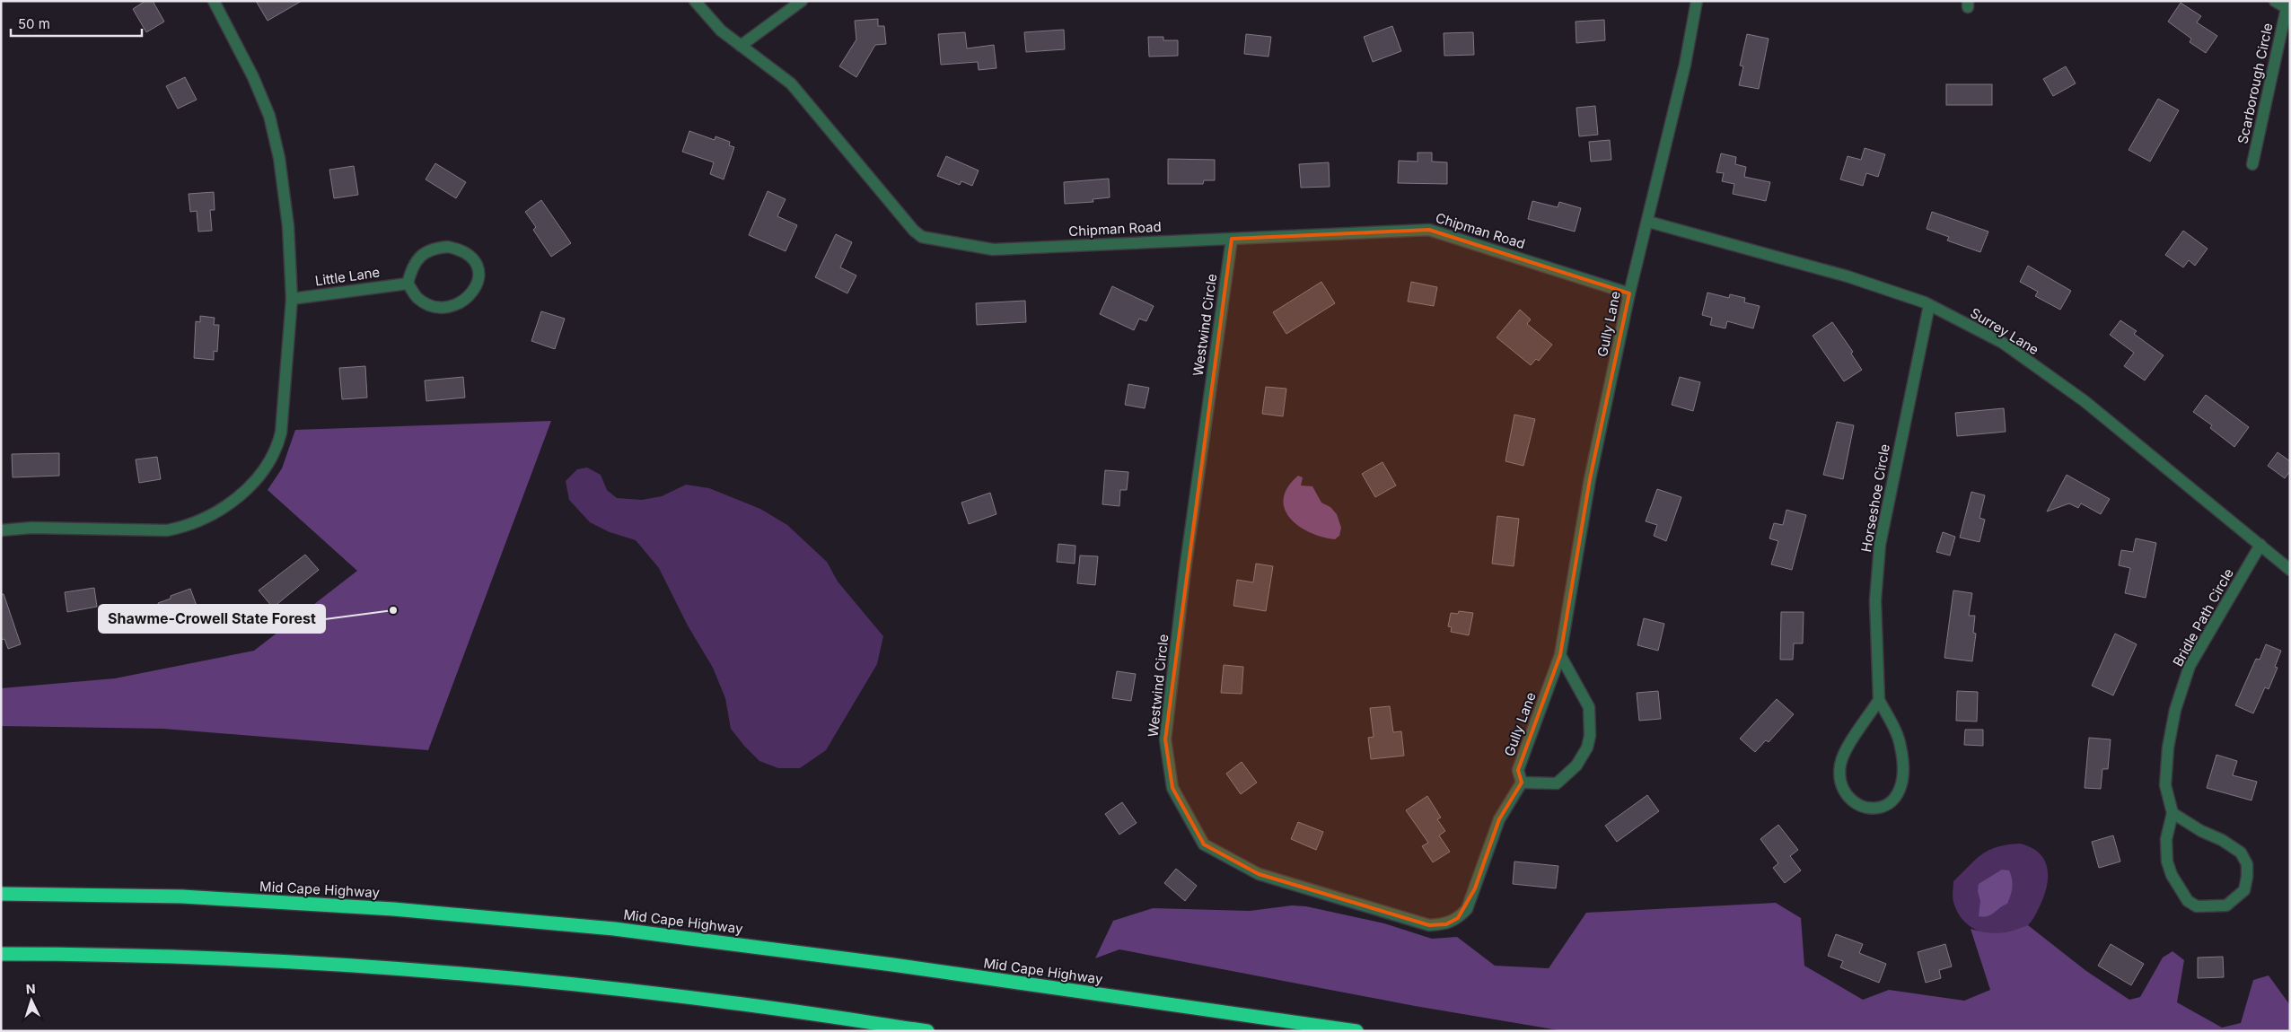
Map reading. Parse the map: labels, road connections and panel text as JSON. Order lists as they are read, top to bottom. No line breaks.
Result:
{"streets":{"highway":["Mid Cape Highway"],"street":["Scarborough Circle","Chipman Road","Little Lane","Gully Lane","Westwind Circle","Surrey Lane","Horseshoe Circle","Bridle Path Circle"]},"crossings":[["Chipman Road","Gully Lane"],["Chipman Road","Westwind Circle"],["Gully Lane","Westwind Circle"],["Gully Lane","Surrey Lane"],["Surrey Lane","Horseshoe Circle"],["Surrey Lane","Bridle Path Circle"]],"places":["Shawme-Crowell State Forest"],"scale_bar":"50 m","north":"top"}
